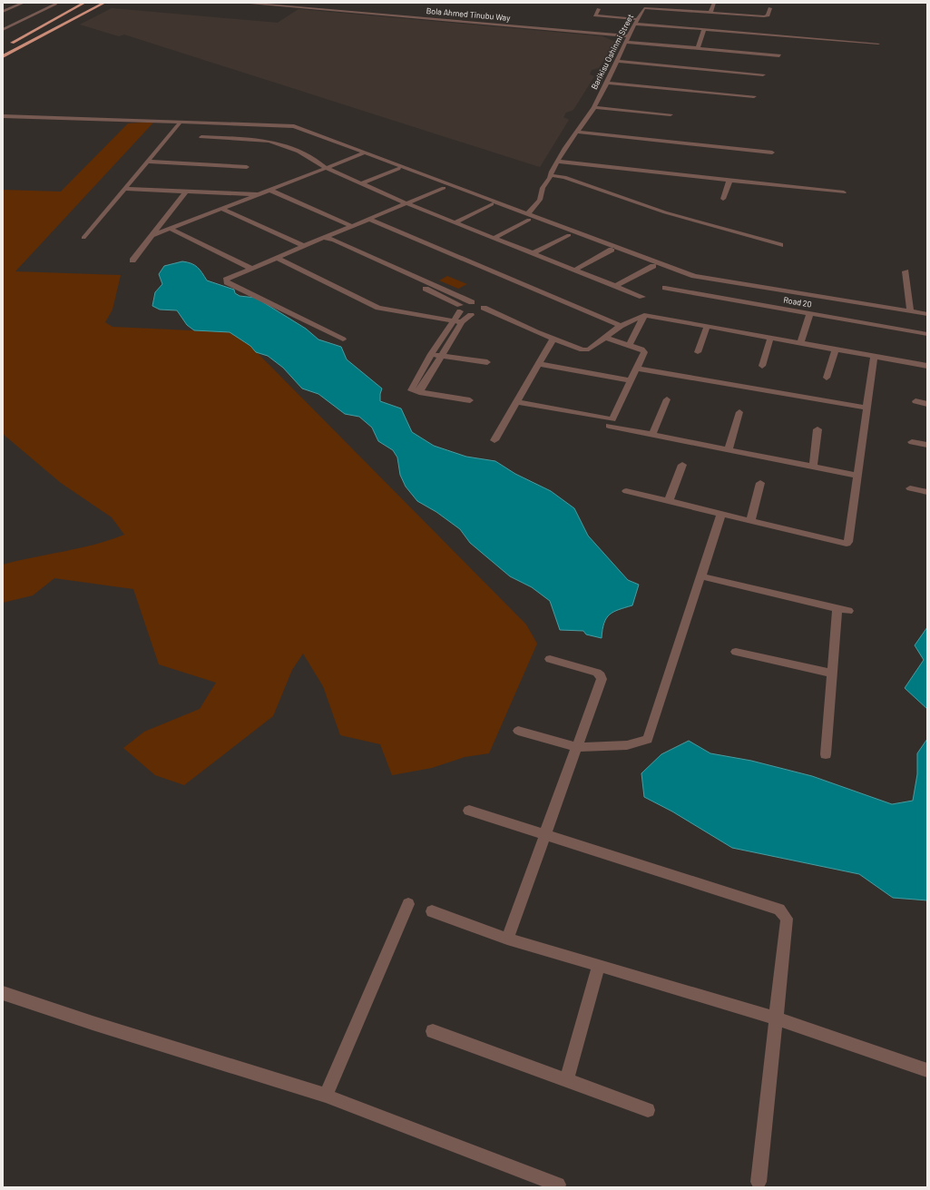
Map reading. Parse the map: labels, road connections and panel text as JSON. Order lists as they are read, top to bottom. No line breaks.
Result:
{"streets":{"street":["Bola Ahmed Tinubu Way","Barikisu Oshinmi Street","Road 20"]},"crossings":[["Bola Ahmed Tinubu Way","Barikisu Oshinmi Street"]]}
